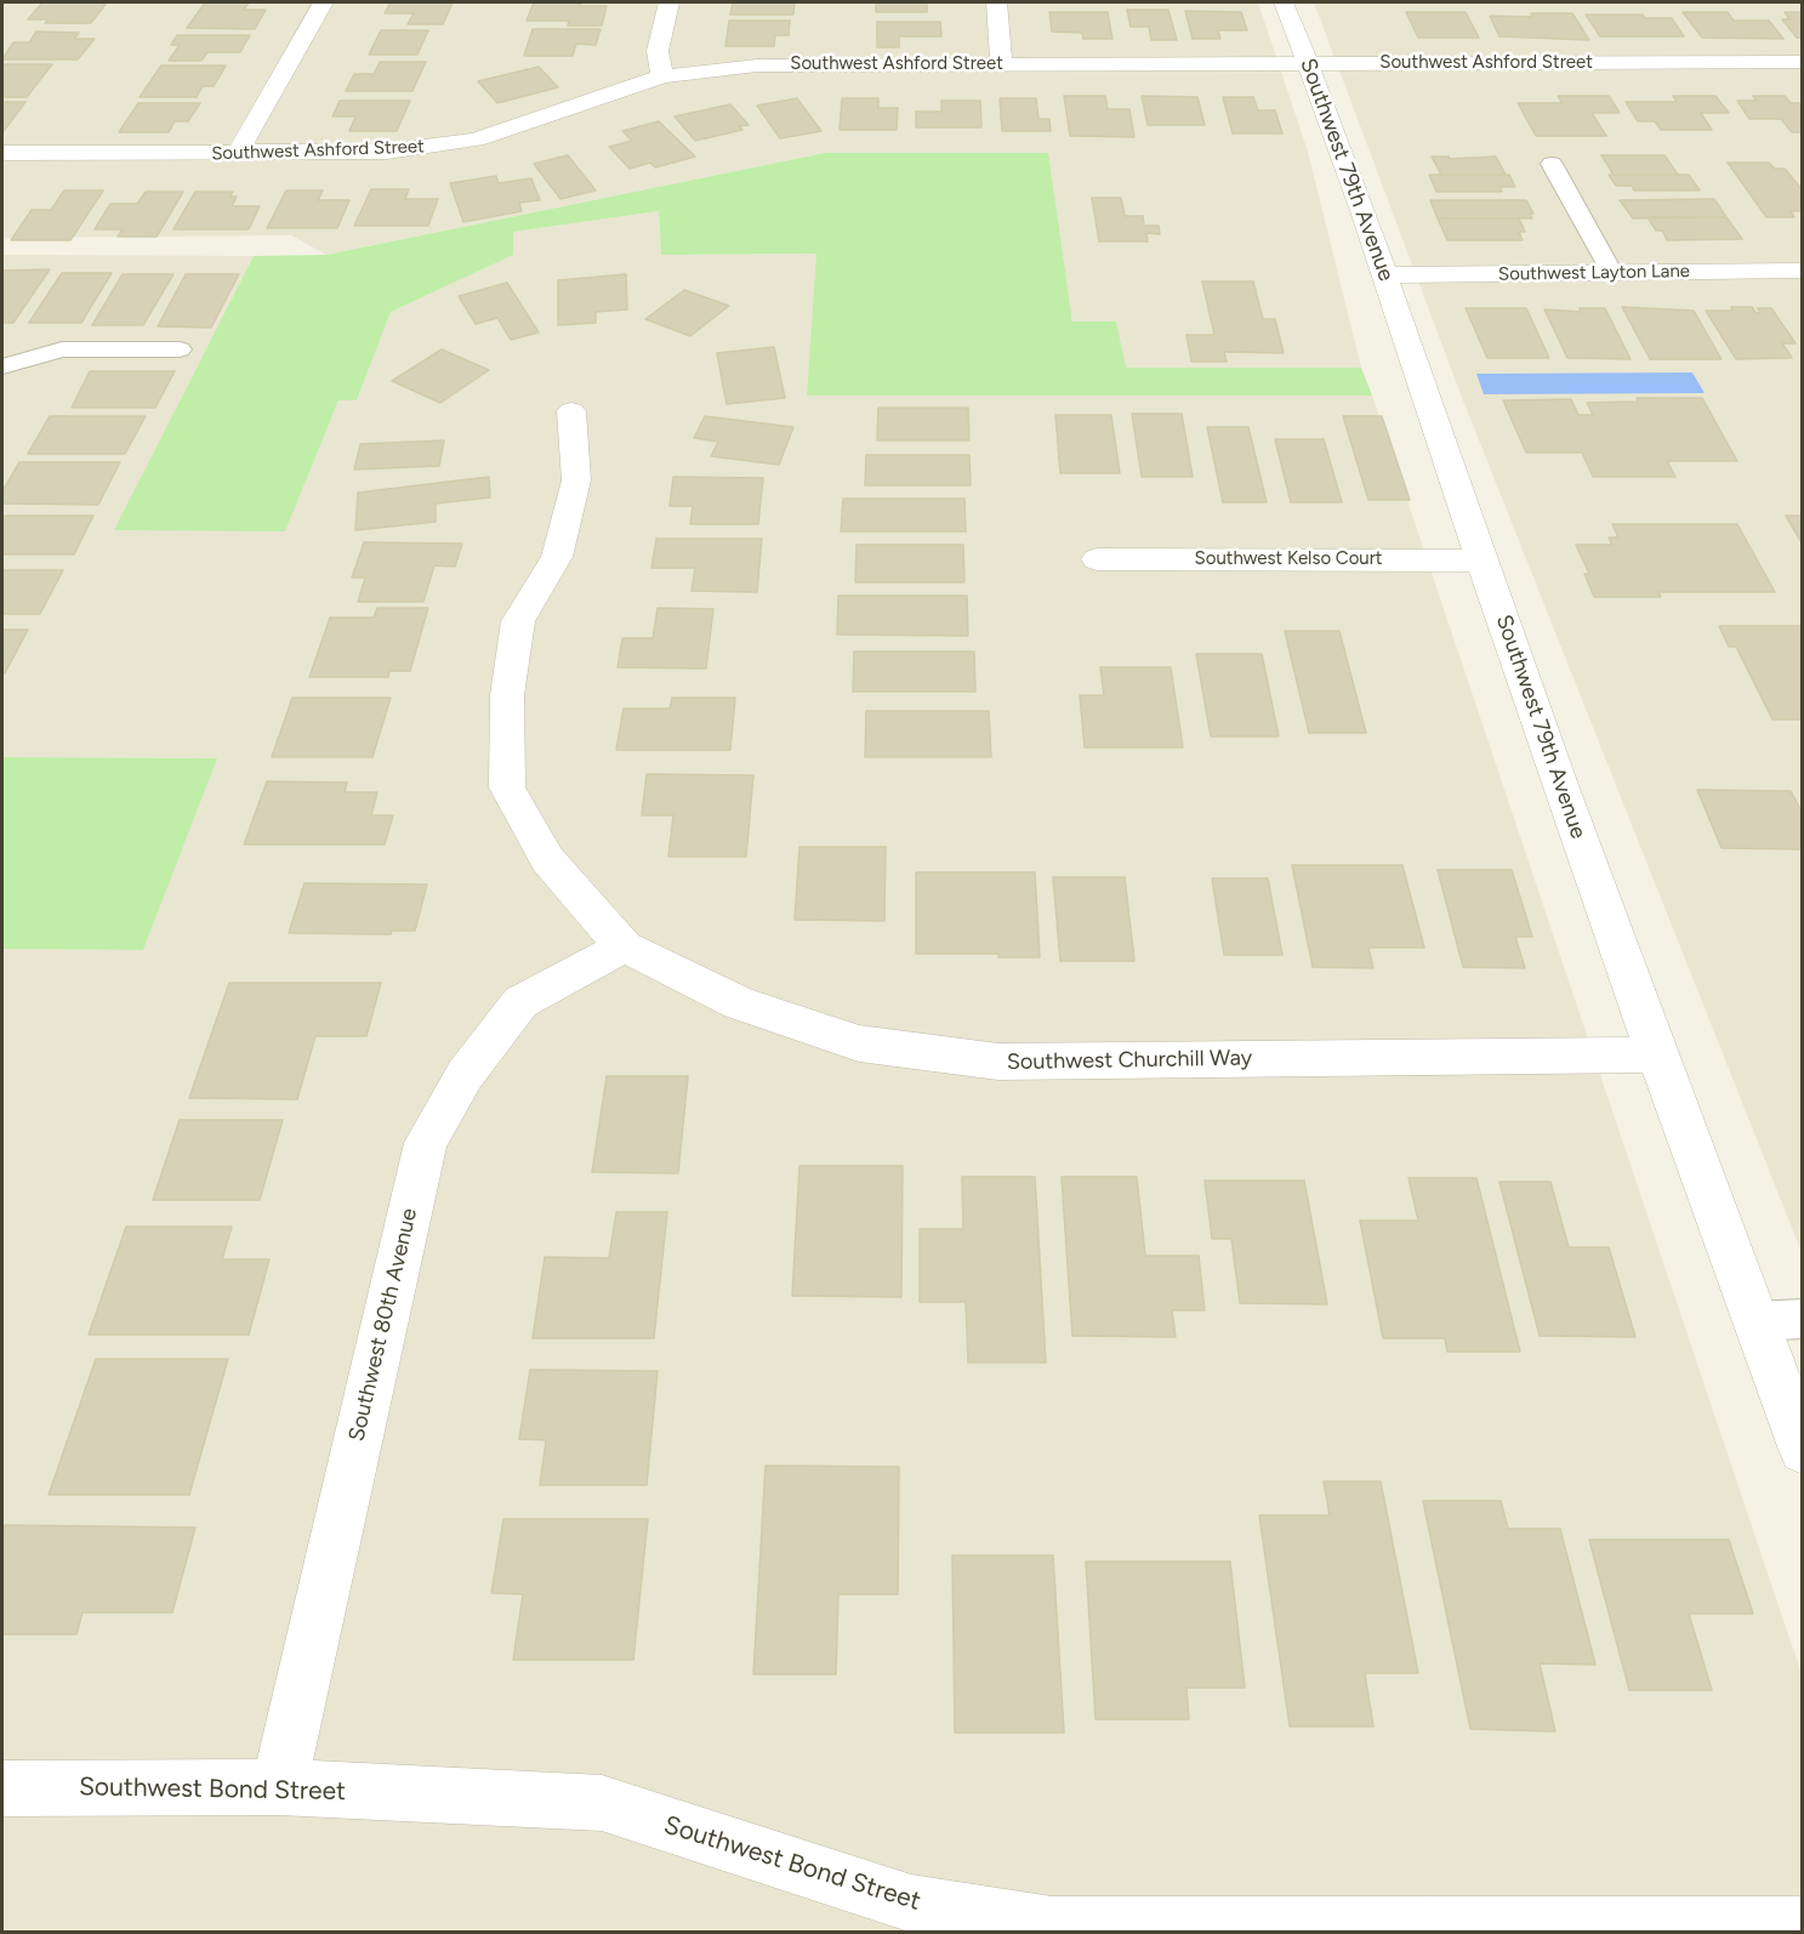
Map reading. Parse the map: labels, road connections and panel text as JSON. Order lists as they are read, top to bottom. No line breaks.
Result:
{"streets":{"street":["Southwest Ashford Street","Southwest 79th Avenue","Southwest Layton Lane","Southwest Kelso Court","Southwest Churchill Way","Southwest 80th Avenue","Southwest Bond Street"]},"crossings":[["Southwest Ashford Street","Southwest 79th Avenue"],["Southwest 79th Avenue","Southwest Layton Lane"],["Southwest 79th Avenue","Southwest Kelso Court"],["Southwest 79th Avenue","Southwest Churchill Way"],["Southwest Churchill Way","Southwest 80th Avenue"],["Southwest 80th Avenue","Southwest Bond Street"]]}
